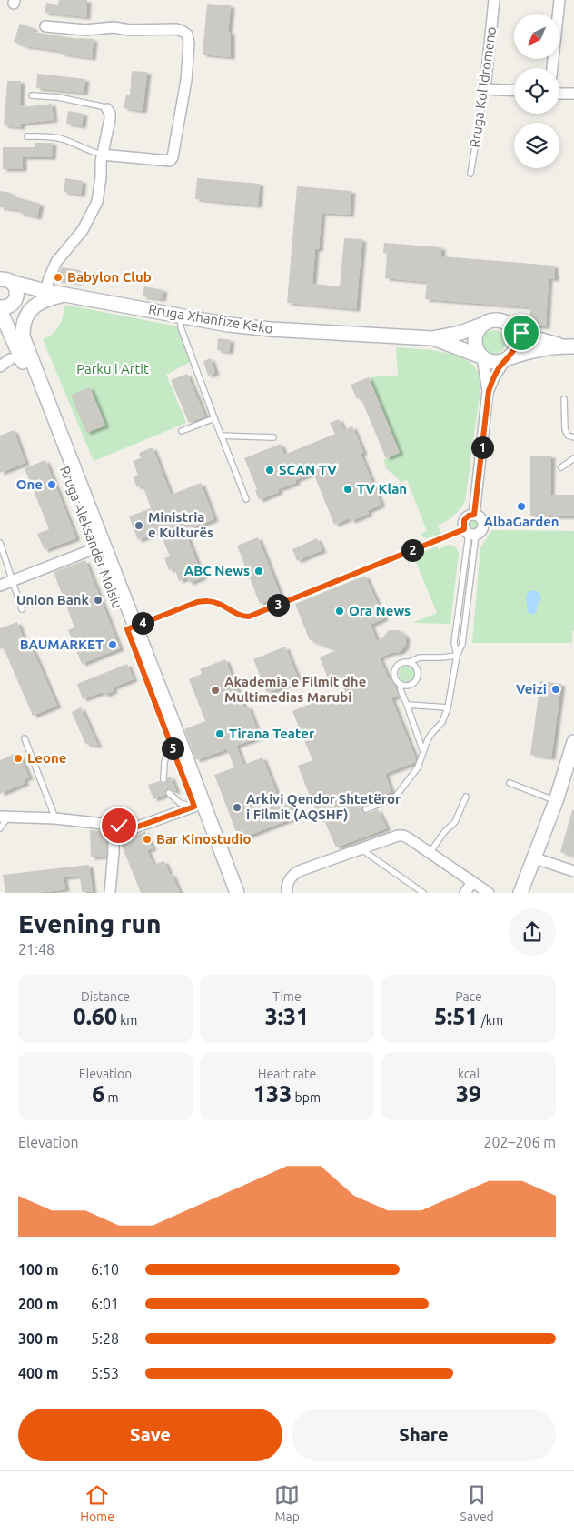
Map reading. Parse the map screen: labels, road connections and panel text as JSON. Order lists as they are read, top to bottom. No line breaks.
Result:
{"streets":{"main road":["Rruga Xhanfize Keko","Rruga Aleksandër Moisiu"],"street":["Rruga Kol Idromeno"]},"parks":["Parku i Artit"],"places":["Babylon Club","SCAN TV","One","TV Klan","AlbaGarden","Ministria e Kulturës","ABC News","Union Bank","Ora News","BAUMARKET","Veizi","Akademia e Filmit dhe Multimedias Marubi","Tirana Teater","Leone","Arkivi Qendor Shtetëror i Filmit (AQSHF)","Bar Kinostudio"],"north":"bottom left","page":{"pins":["1","2","3","4","5"],"heading":["Evening run","21:48"],"stats":[["Distance","0.60 km"],["Time","3:31"],["Pace","5:51 /km"],["Elevation","6 m"],["Heart rate","133 bpm"],["kcal","39"]],"chart":["Elevation","202–206 m"],"list":[{"name":"100 m","note":"6:10"},{"name":"200 m","note":"6:01"},{"name":"300 m","note":"5:28"},{"name":"400 m","note":"5:53"}],"buttons":["Save","Share"],"tabs":["Home","Map","Saved"]}}
